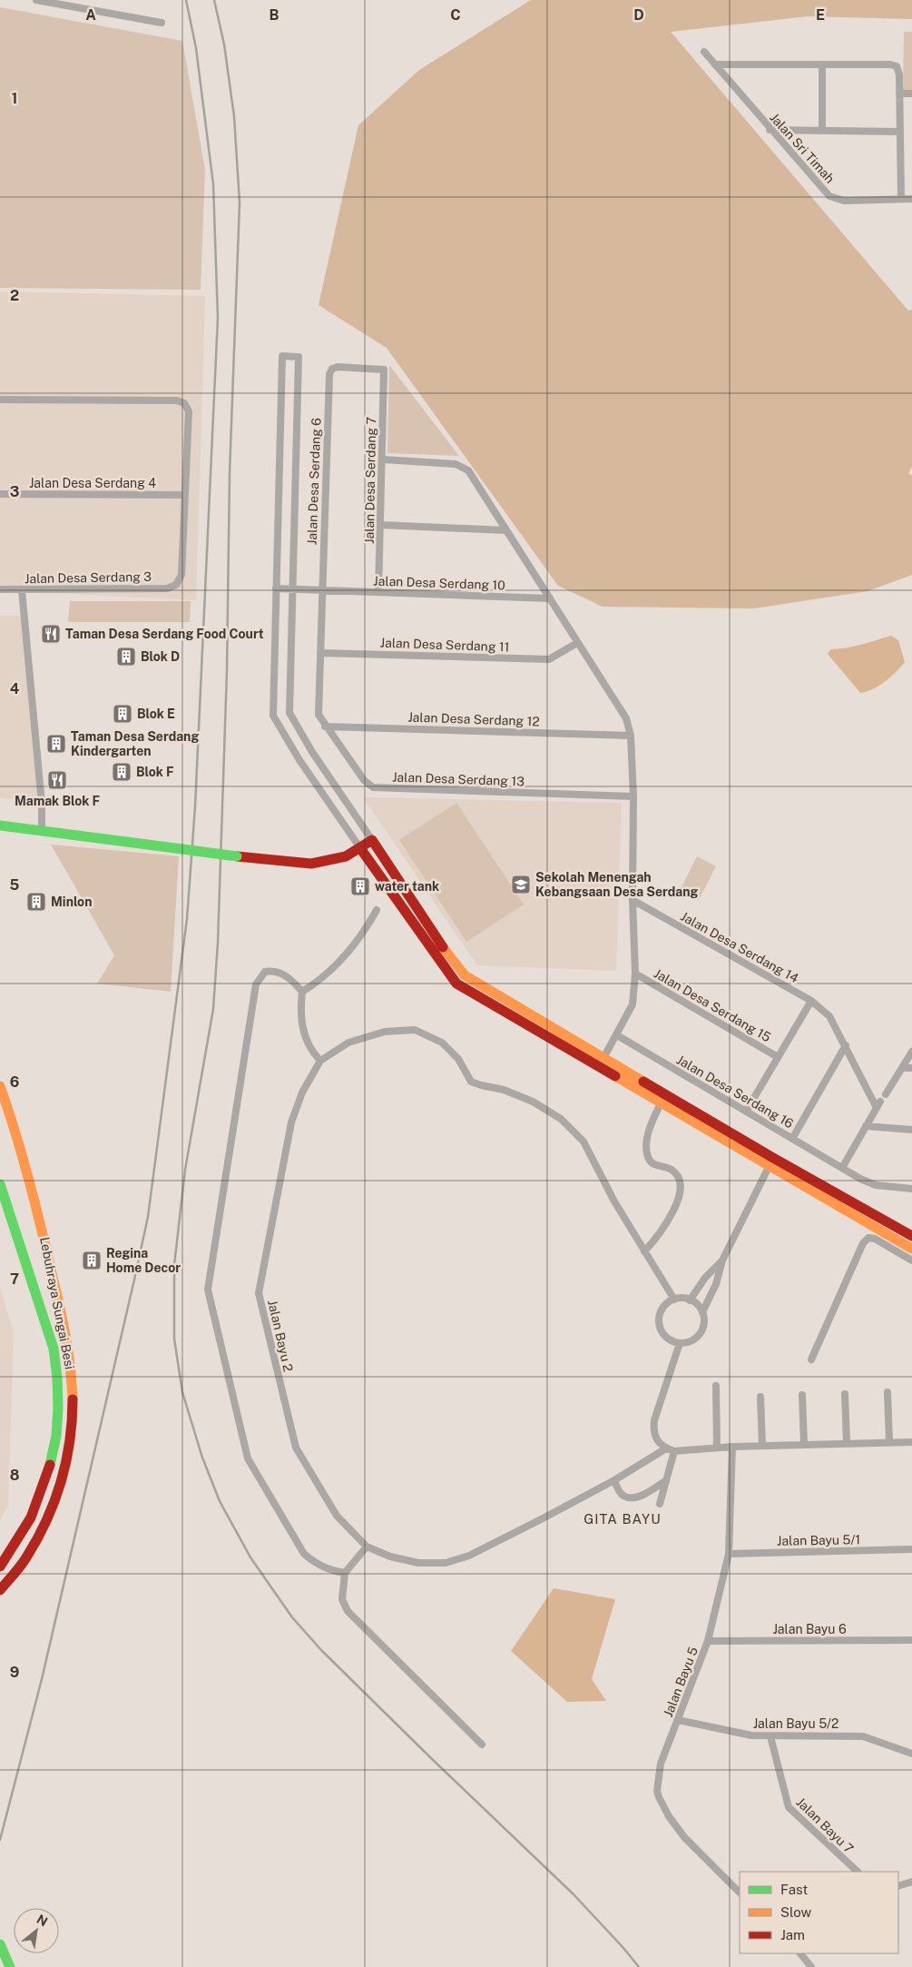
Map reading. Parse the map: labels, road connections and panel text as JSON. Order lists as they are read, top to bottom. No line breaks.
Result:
{"streets":{"main road":["Lebuhraya Sungai Besi"],"street":["Jalan Sri Timah","Jalan Desa Serdang 7","Jalan Desa Serdang 6","Jalan Desa Serdang 4","Jalan Desa Serdang 3","Jalan Desa Serdang 10","Jalan Desa Serdang 11","Jalan Desa Serdang 12","Jalan Desa Serdang 13","Jalan Desa Serdang 14","Jalan Desa Serdang 15","Jalan Desa Serdang 16","Jalan Bayu 2","Jalan Bayu 5/1","Jalan Bayu 6","Jalan Bayu 5","Jalan Bayu 5/2","Jalan Bayu 7"]},"crossings":[["Jalan Desa Serdang 7","Jalan Desa Serdang 6"],["Jalan Desa Serdang 7","Jalan Desa Serdang 10"],["Jalan Desa Serdang 6","Jalan Desa Serdang 10"],["Jalan Desa Serdang 6","Jalan Desa Serdang 11"],["Jalan Desa Serdang 6","Jalan Desa Serdang 13"],["Jalan Desa Serdang 4","Jalan Desa Serdang 3"],["Jalan Desa Serdang 12","Jalan Desa Serdang 13"],["Jalan Bayu 5/1","Jalan Bayu 5"],["Jalan Bayu 6","Jalan Bayu 5"],["Jalan Bayu 5","Jalan Bayu 5/2"],["Jalan Bayu 5/2","Jalan Bayu 7"]],"districts":["GITA BAYU"],"places":{"restaurant":["Taman Desa Serdang Food Court","Mamak Blok F"],"building":["Blok D","Blok E","Taman Desa Serdang Kindergarten","Blok F","water tank","Minlon","Regina Home Decor"],"school or university":["Sekolah Menengah Kebangsaan Desa Serdang"]},"legend":["Fast","Slow","Jam"],"north":"top right","grid":{"columns":["A","B","C","D","E"],"rows":["1","2","3","4","5","6","7","8","9"]}}
